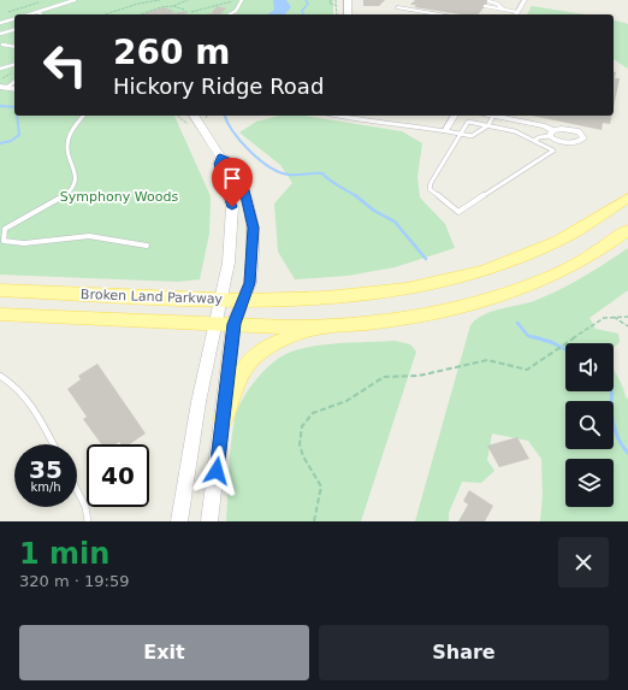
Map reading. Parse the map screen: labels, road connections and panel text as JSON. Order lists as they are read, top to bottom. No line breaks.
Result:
{"streets":{"main road":["Broken Land Parkway"]},"parks":["Symphony Woods"],"page":{"turn":["260 m","Hickory Ridge Road"],"speed":"35 km/h","limit":"40","heading":["1 min","320 m · 19:59"],"buttons":["Exit","Share"]}}
